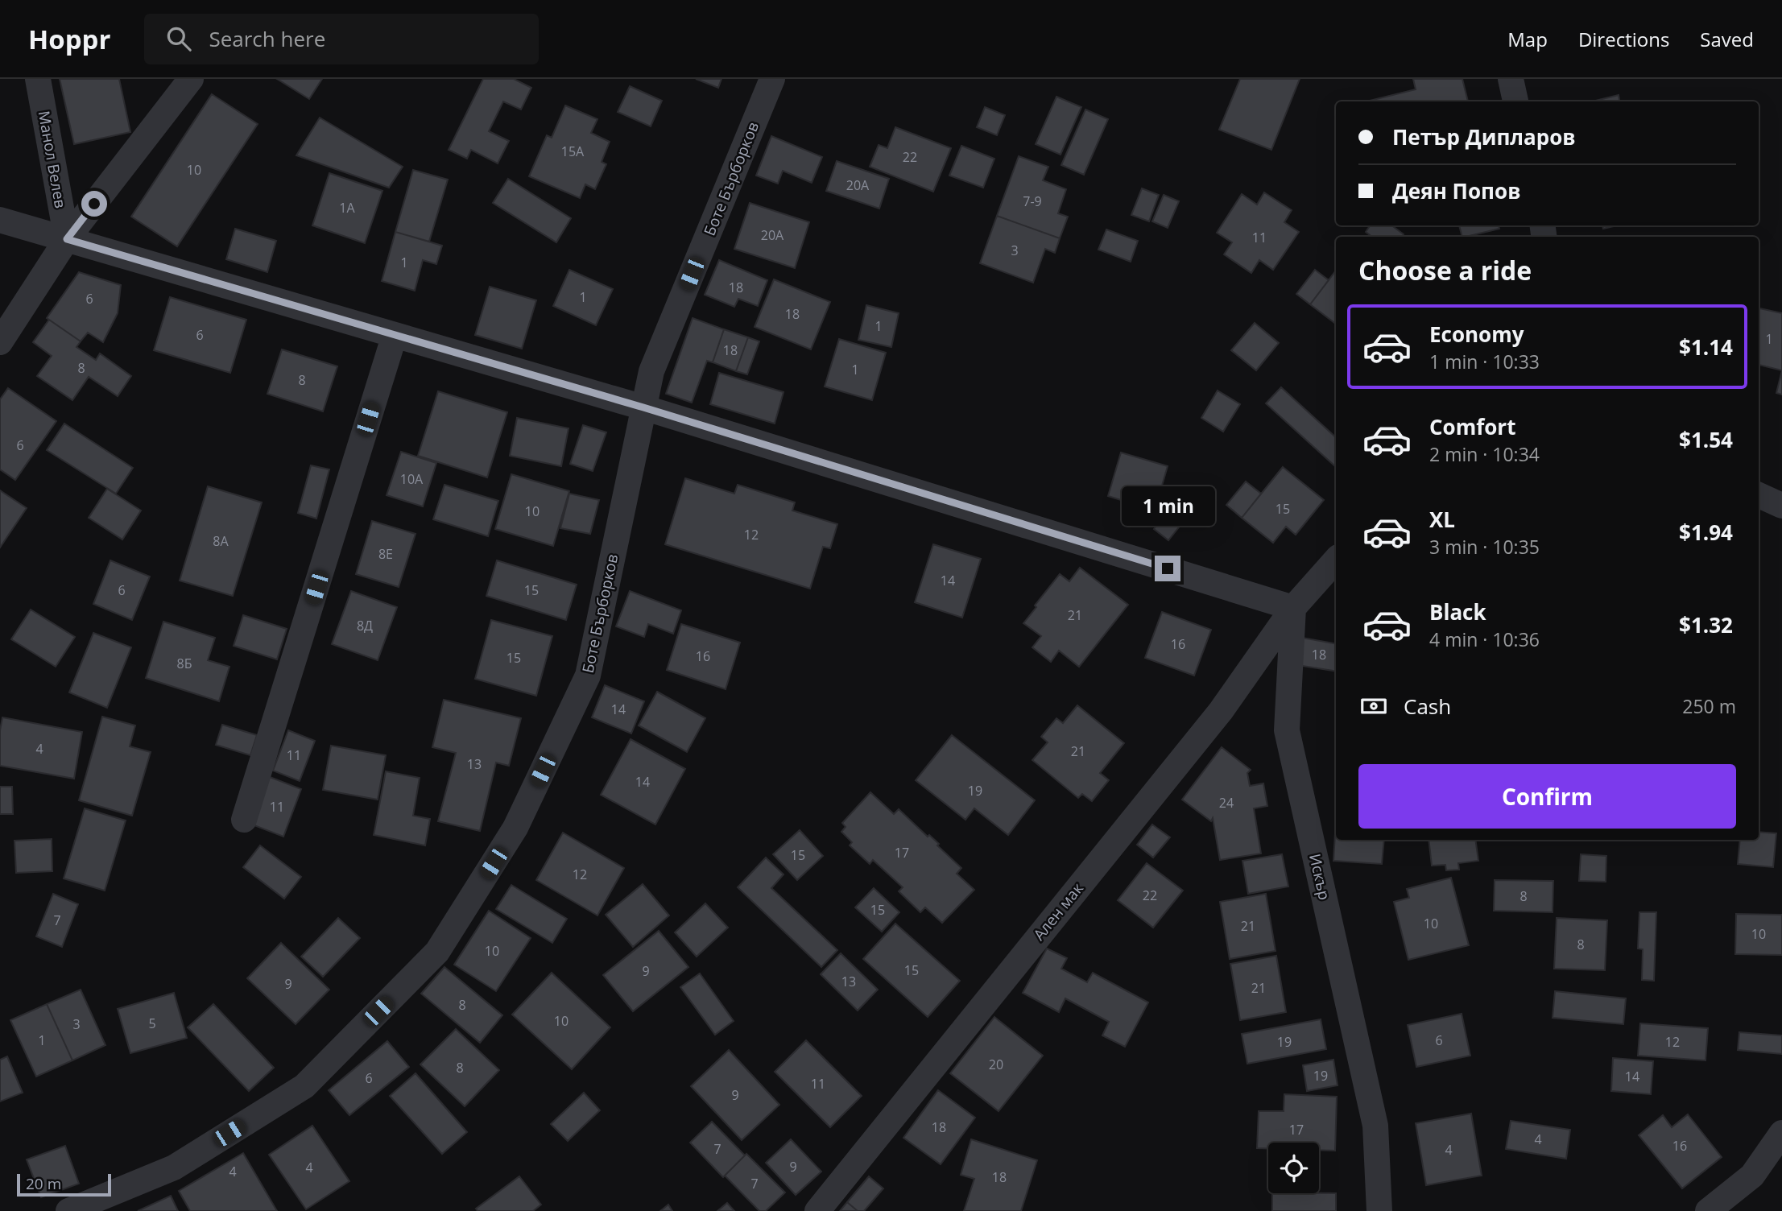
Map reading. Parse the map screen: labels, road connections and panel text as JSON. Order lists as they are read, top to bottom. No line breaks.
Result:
{"streets":{"street":["Манол Велев","Боте Бърборков","Искър","Ален мак"]},"crossings":[["Искър","Ален мак"]],"house_numbers":["15А","22","10","20А","7-9","1А","20А","11","3","1","18","1","6","18","1","6","1","18","8","1","8","6","10А","15","10","12","8А","8Е","14","6","15","21","8Д","16","18","16","15","8Б","14","4","21","11","13","14","19","24","11","17","15","12","22","8","15","7","10","21","10","8","10","15","9","13","9","21","8","10","5","3","1","6","19","12","20","8","19","14","6","11","9","18","17","4","16","7","4","9","4","4","18","7"],"scale_bar":"20 m","page":{"header":"Hoppr","search":"Search here","nav":["Map","Directions","Saved"],"banner":["Петър Дипларов","Деян Попов"],"heading":"Choose a ride","list":[{"name":"Economy","note":"1 min · 10:33","value":"$1.14"},{"name":"Comfort","note":"2 min · 10:34","value":"$1.54"},{"name":"XL","note":"3 min · 10:35","value":"$1.94"},{"name":"Black","note":"4 min · 10:36","value":"$1.32"}],"bubble":"1 min","pay":["Cash","250 m"],"buttons":"Confirm","scale":"20 m"}}
